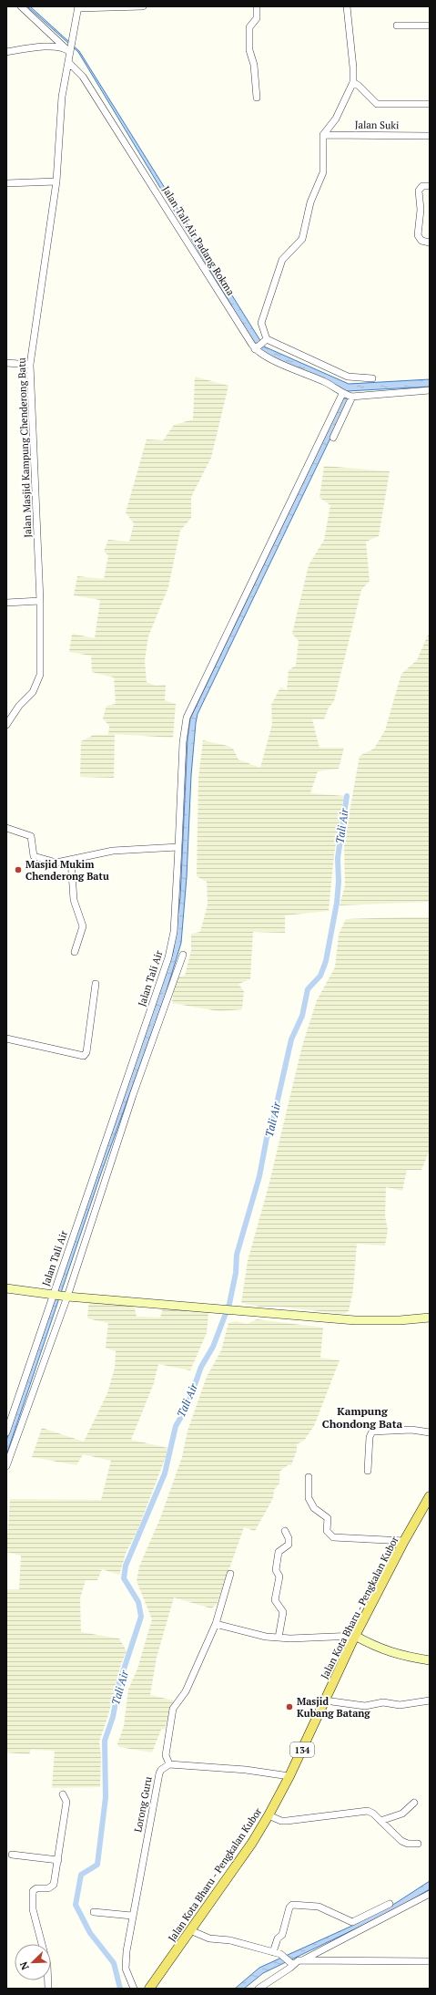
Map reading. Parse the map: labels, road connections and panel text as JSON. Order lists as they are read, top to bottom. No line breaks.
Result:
{"streets":{"main road":["Jalan Kota Bharu - Pengkalan Kubor","134"],"street":["Jalan Suki","Jalan Tali Air Padang Rokma","Jalan Masjid Kampung Chenderong Batu","Jalan Tali Air","Lorong Guru"]},"crossings":[["Jalan Tali Air Padang Rokma","Jalan Masjid Kampung Chenderong Batu"],["Jalan Tali Air Padang Rokma","Jalan Tali Air"]],"districts":["Kampung Chondong Bata"],"water":["Tali Air"],"places":["Masjid Mukim Chenderong Batu","Masjid Kubang Batang"],"north":"bottom left"}
